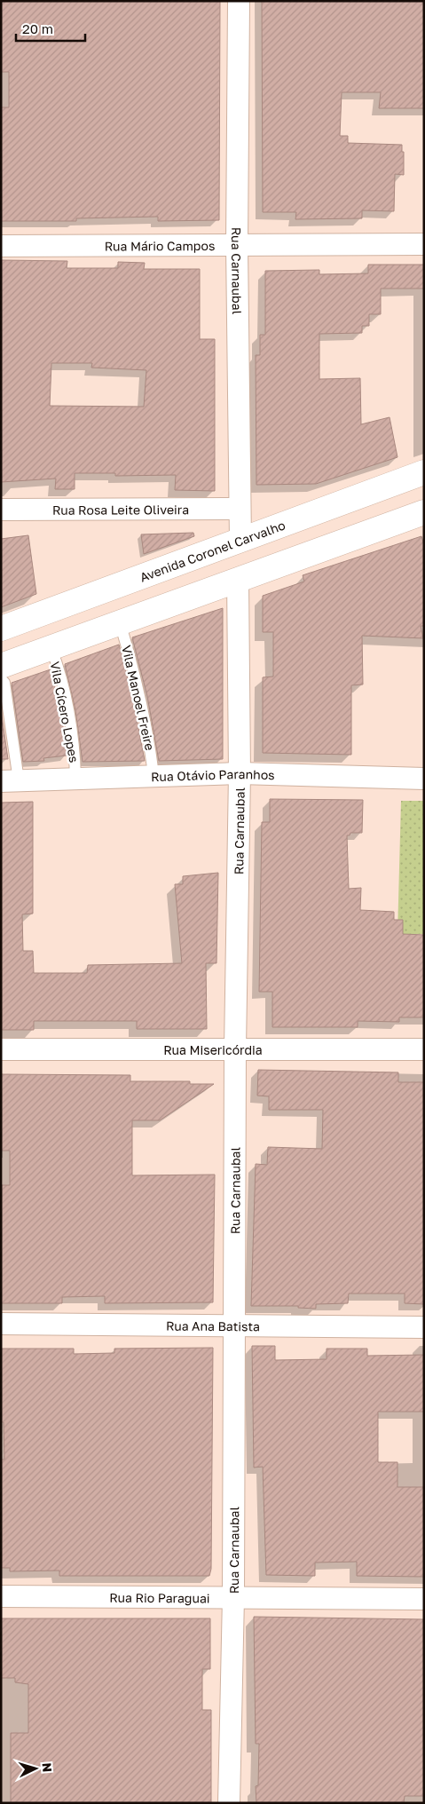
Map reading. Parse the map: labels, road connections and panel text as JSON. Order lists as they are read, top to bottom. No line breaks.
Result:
{"streets":{"main road":["Avenida Coronel Carvalho"],"street":["Rua Mário Campos","Rua Carnaubal","Rua Rosa Leite Oliveira","Rua Otávio Paranhos","Rua Misericórdia","Rua Ana Batista","Rua Rio Paraguai"],"lane":["Vila Manoel Freire","Vila Cícero Lopes"]},"crossings":[["Rua Mário Campos","Rua Carnaubal"],["Rua Carnaubal","Rua Rosa Leite Oliveira"],["Rua Carnaubal","Avenida Coronel Carvalho"],["Rua Carnaubal","Rua Otávio Paranhos"],["Rua Carnaubal","Rua Misericórdia"],["Rua Carnaubal","Rua Ana Batista"],["Rua Carnaubal","Rua Rio Paraguai"],["Vila Manoel Freire","Rua Otávio Paranhos"],["Vila Cícero Lopes","Rua Otávio Paranhos"]],"scale_bar":"20 m","north":"right"}
